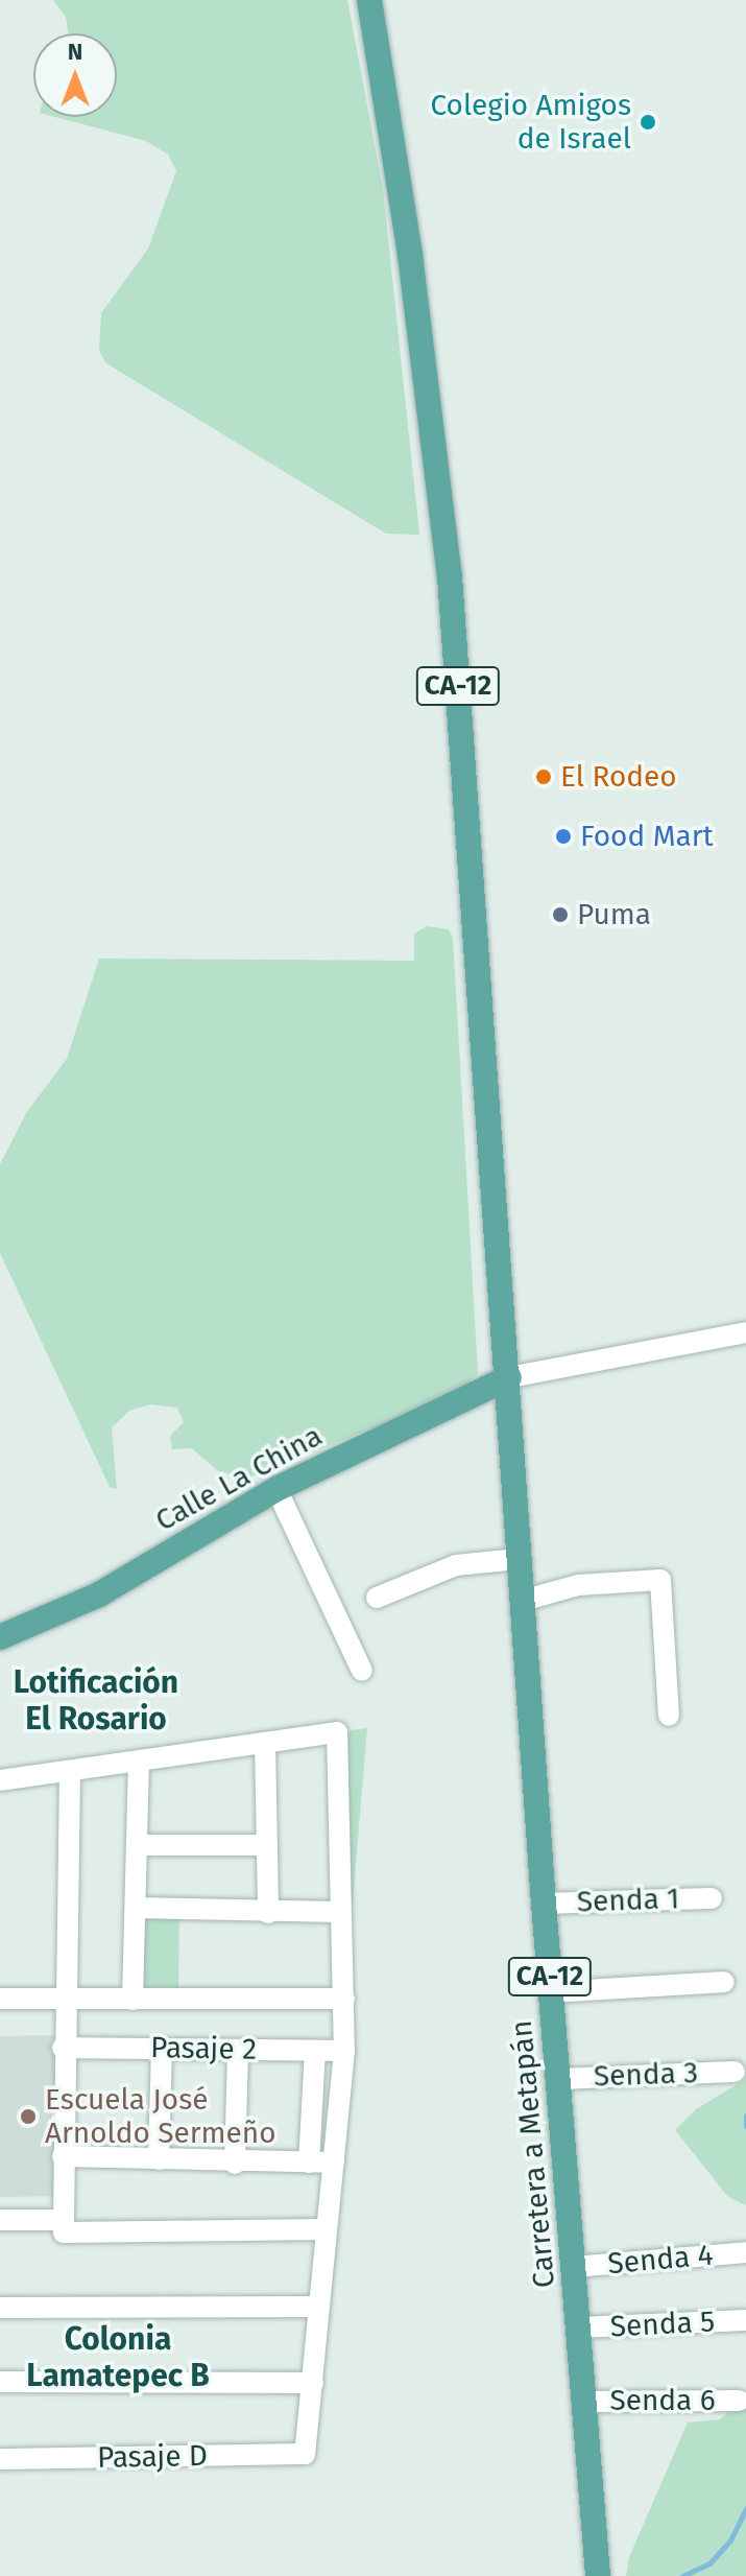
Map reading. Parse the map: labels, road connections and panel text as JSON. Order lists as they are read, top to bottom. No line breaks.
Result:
{"streets":{"main road":["CA-12","Calle La China","Carretera a Metapán"],"street":["Senda 1","Pasaje 2","Senda 3","Senda 4","Senda 5","Senda 6","Pasaje D"]},"crossings":[["CA-12","Calle La China"],["CA-12","Carretera a Metapán"],["Calle La China","Carretera a Metapán"],["Senda 1","Carretera a Metapán"],["Senda 3","Carretera a Metapán"],["Carretera a Metapán","Senda 4"],["Carretera a Metapán","Senda 5"],["Carretera a Metapán","Senda 6"]],"districts":["Lotificación El Rosario","Colonia Lamatepec B"],"places":["Colegio Amigos de Israel","El Rodeo","Food Mart","Puma","Escuela José Arnoldo Sermeño"],"north":"top"}
